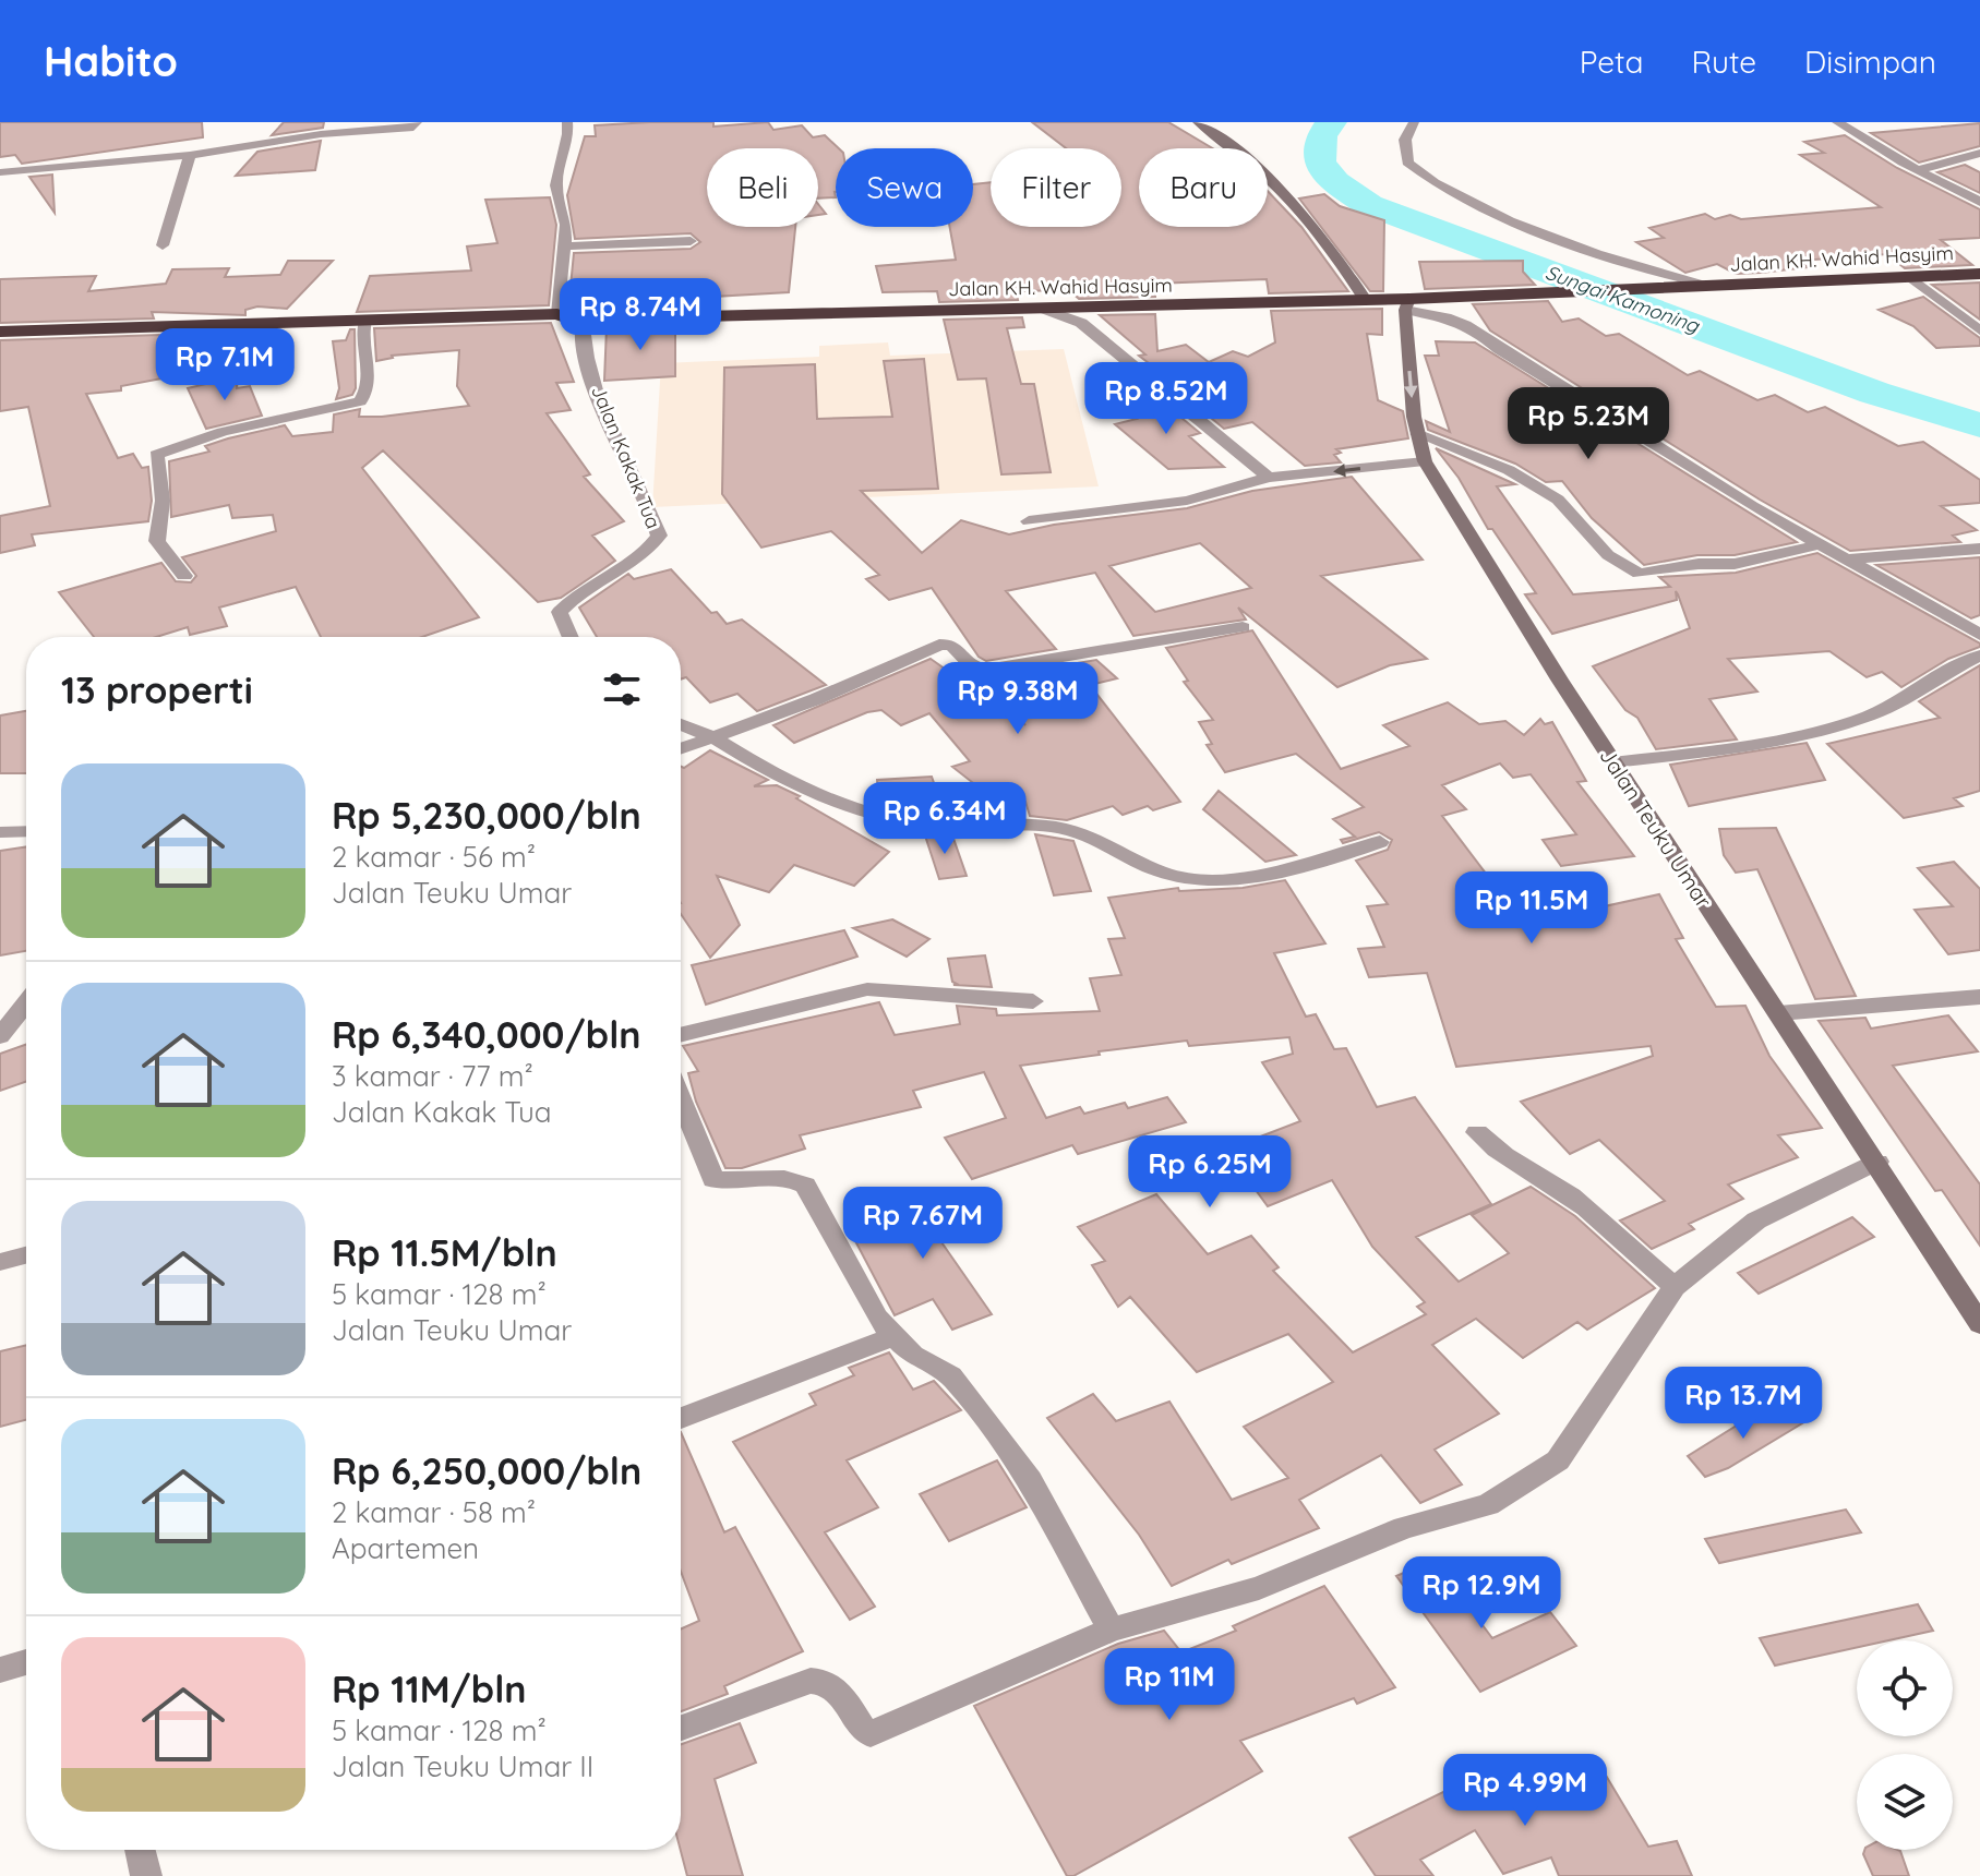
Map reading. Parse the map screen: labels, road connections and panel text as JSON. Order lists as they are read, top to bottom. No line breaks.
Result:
{"streets":{"highway":["Jalan KH. Wahid Hasyim"],"street":["Jalan Kakak Tua","Jalan Teuku Umar"]},"crossings":[["Jalan KH. Wahid Hasyim","Jalan Kakak Tua"],["Jalan KH. Wahid Hasyim","Jalan Teuku Umar"]],"water":["Sungai Kamoning"],"page":{"header":"Habito","nav":["Peta","Rute","Disimpan"],"chip":["Beli","Sewa","Filter","Baru"],"price":["Rp 8.74M","Rp 7.1M","Rp 8.52M","Rp 5.23M","Rp 9.38M","Rp 6.34M","Rp 11.5M","Rp 6.25M","Rp 7.67M","Rp 13.7M","Rp 12.9M","Rp 11M","Rp 4.99M"],"heading":"13 properti","list":[{"name":"Rp 5,230,000/bln","note":"2 kamar · 56 m² · Jalan Teuku Umar"},{"name":"Rp 6,340,000/bln","note":"3 kamar · 77 m² · Jalan Kakak Tua"},{"name":"Rp 11.5M/bln","note":"5 kamar · 128 m² · Jalan Teuku Umar"},{"name":"Rp 6,250,000/bln","note":"2 kamar · 58 m² · Apartemen"},{"name":"Rp 11M/bln","note":"5 kamar · 128 m² · Jalan Teuku Umar II"}]}}
